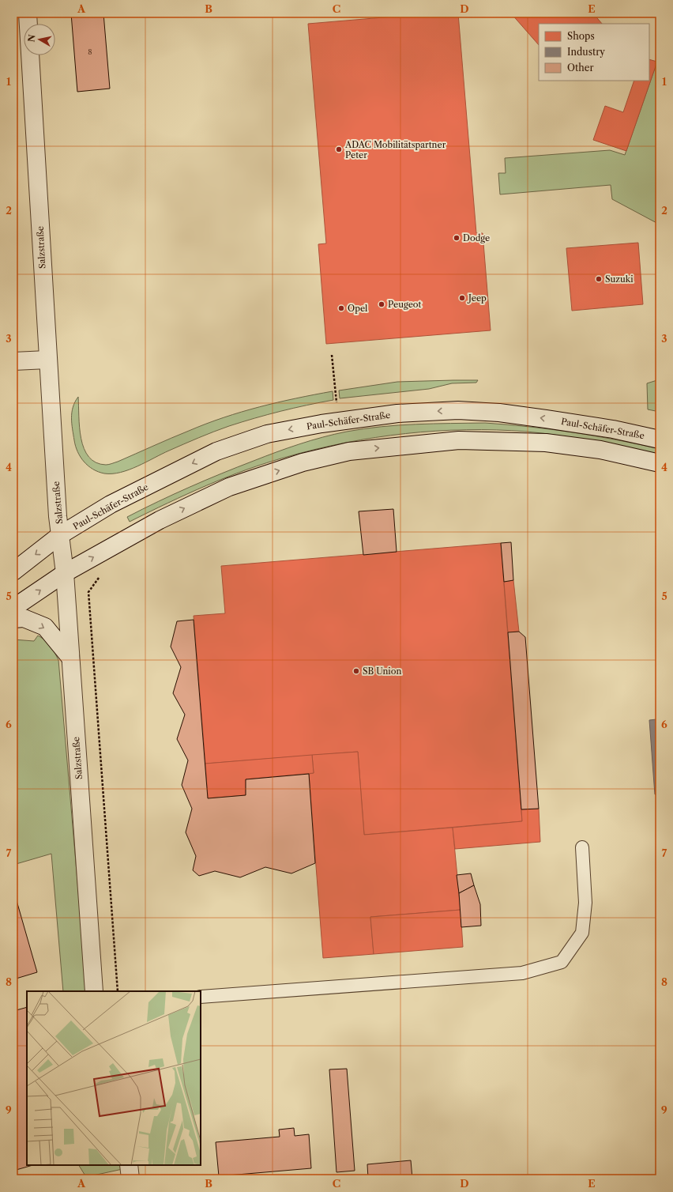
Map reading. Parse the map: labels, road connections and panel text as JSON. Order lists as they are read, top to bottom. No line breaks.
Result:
{"streets":{"main road":["Salzstraße","Paul-Schäfer-Straße"]},"crossings":[["Salzstraße","Paul-Schäfer-Straße"]],"places":["ADAC Mobilitätspartner Peter","Dodge","Suzuki","Jeep","Peugeot","Opel","SB Union"],"house_numbers":["8"],"legend":["Shops","Industry","Other"],"north":"left","grid":{"columns":["A","B","C","D","E"],"rows":["1","2","3","4","5","6","7","8","9"]}}
